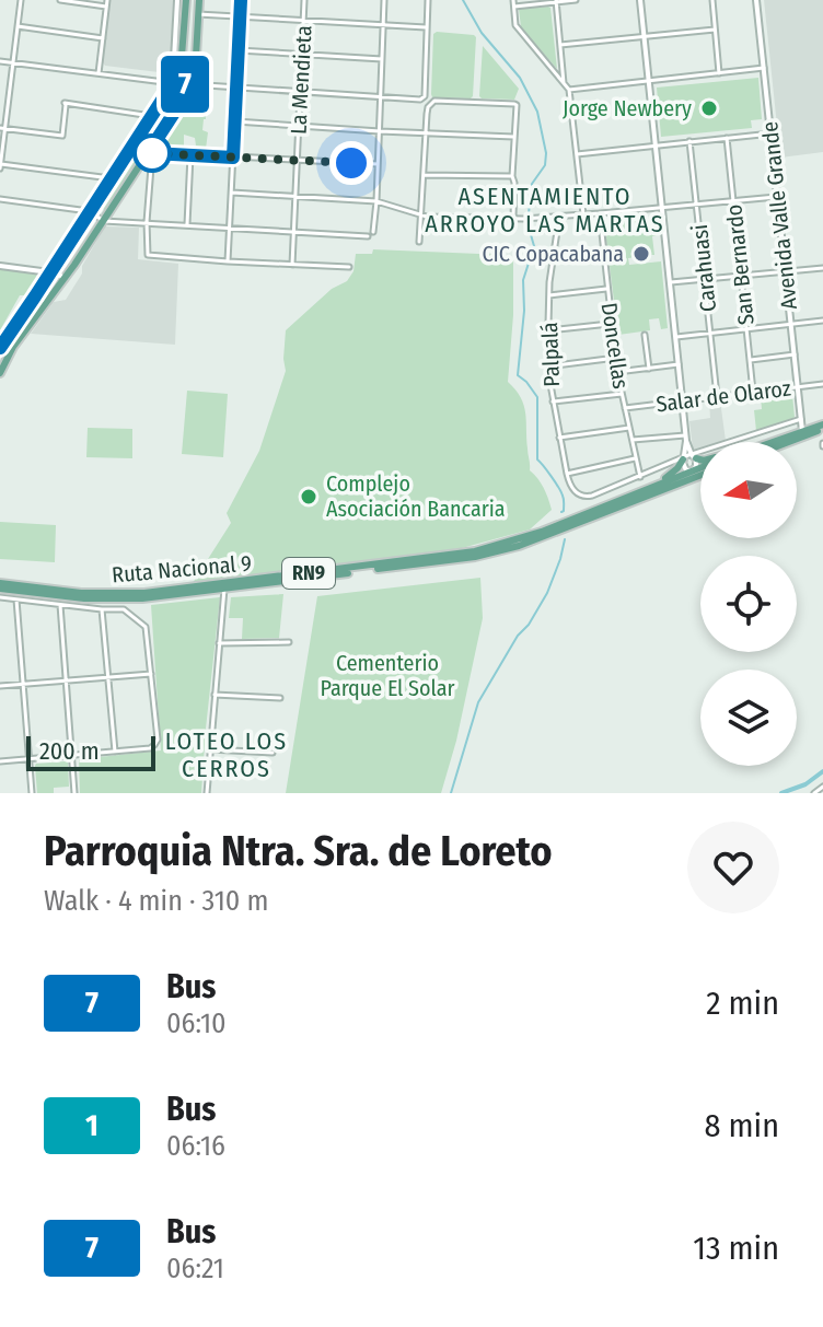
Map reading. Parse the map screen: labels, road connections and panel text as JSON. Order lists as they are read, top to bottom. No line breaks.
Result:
{"streets":{"main road":["Ruta Nacional 9","RN9"],"street":["La Mendieta","Avenida Valle Grande","San Bernardo","Carahuasi","Doncellas","Palpalá","Salar de Olaroz"]},"crossings":[["Avenida Valle Grande","Salar de Olaroz"],["San Bernardo","Salar de Olaroz"],["Carahuasi","Salar de Olaroz"],["Doncellas","Palpalá"],["Doncellas","Salar de Olaroz"]],"districts":["ASENTAMIENTO ARROYO LAS MARTAS","LOTEO LOS CERROS"],"parks":["Cementerio Parque El Solar"],"places":["Jorge Newbery","CIC Copacabana","Complejo Asociación Bancaria"],"lines":["bus line 7"],"scale_bar":"200 m","north":"left","page":{"on_map":"7","scale":"200 m","heading":["Parroquia Ntra. Sra. de Loreto","Walk · 4 min · 310 m"],"list":[{"mark":"7","name":"Bus","note":"06:10","value":"2 min"},{"mark":"1","name":"Bus","note":"06:16","value":"8 min"},{"mark":"7","name":"Bus","note":"06:21","value":"13 min"}]}}
